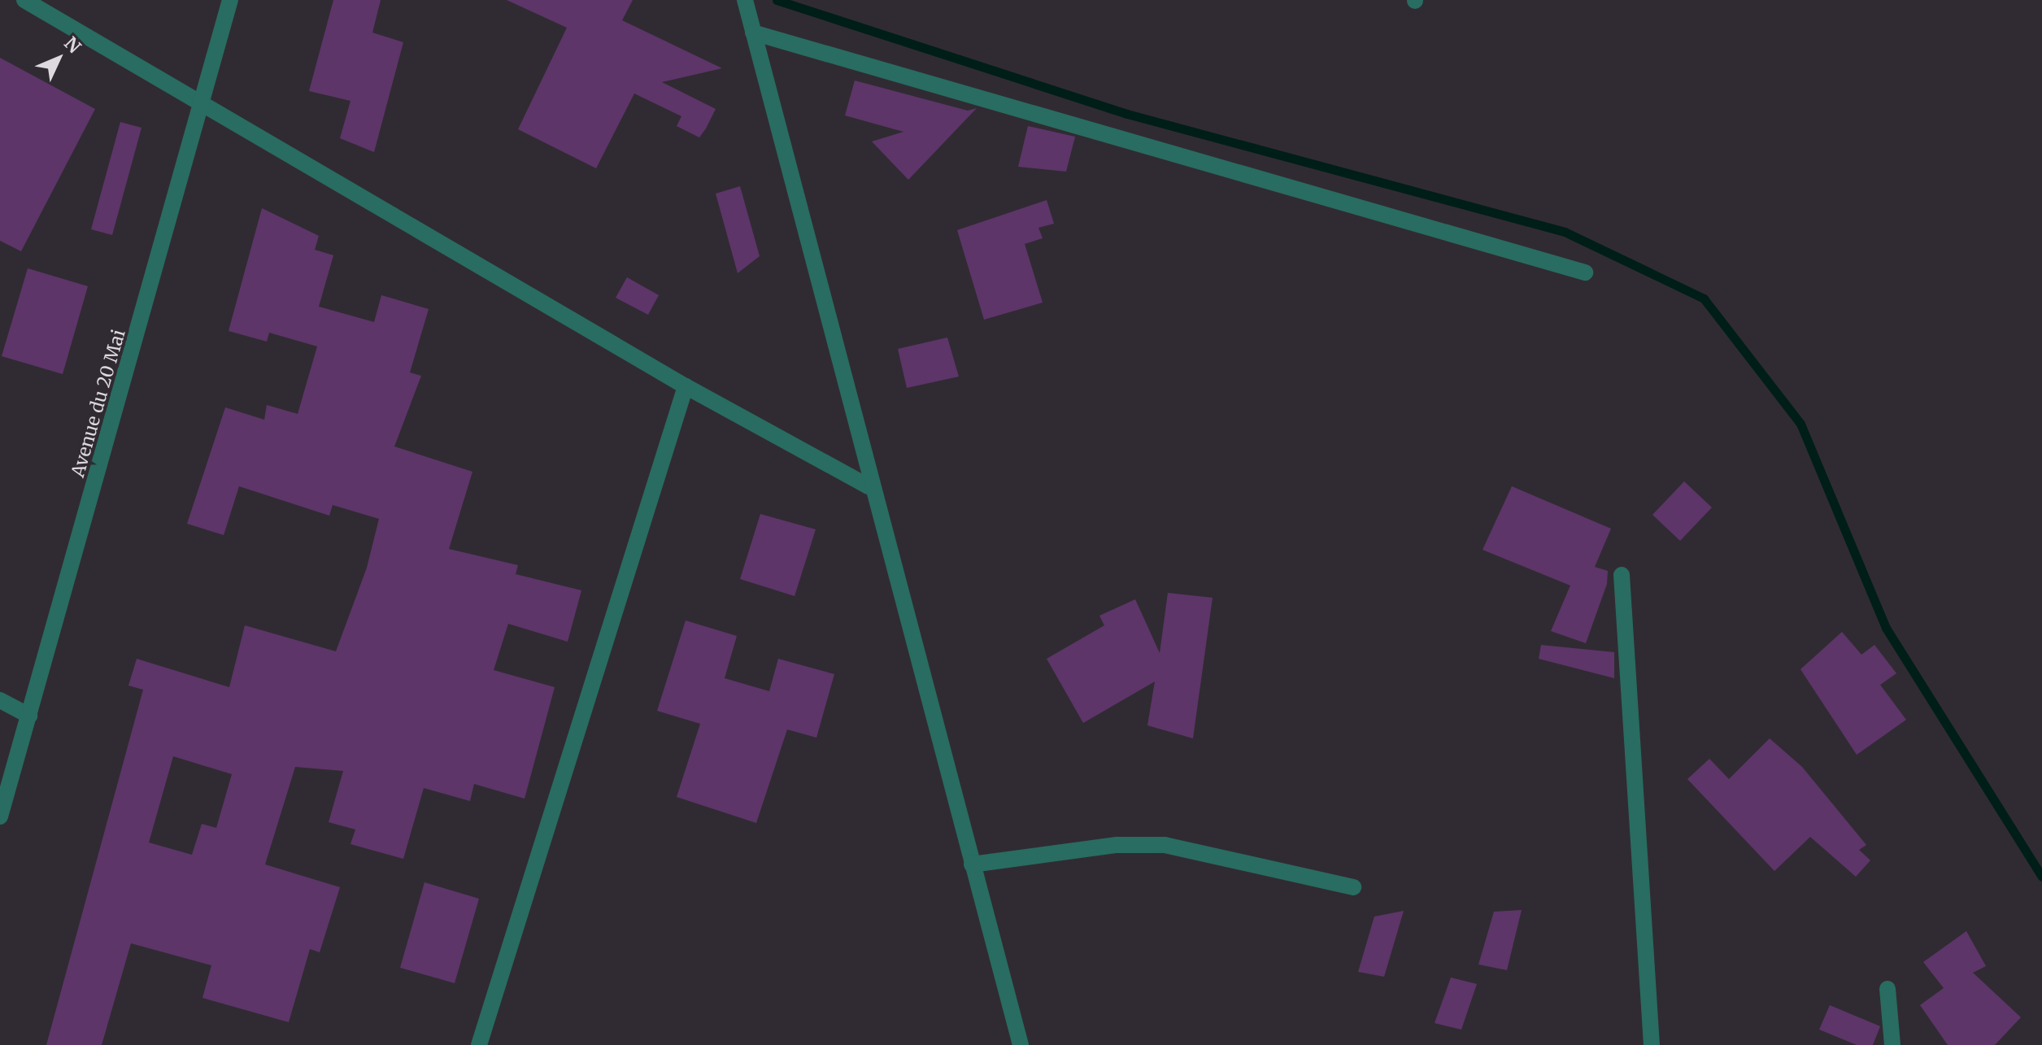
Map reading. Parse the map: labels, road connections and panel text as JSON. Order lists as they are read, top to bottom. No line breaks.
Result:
{"streets":{"street":["Avenue du 20 Mai"]},"north":"top right"}
